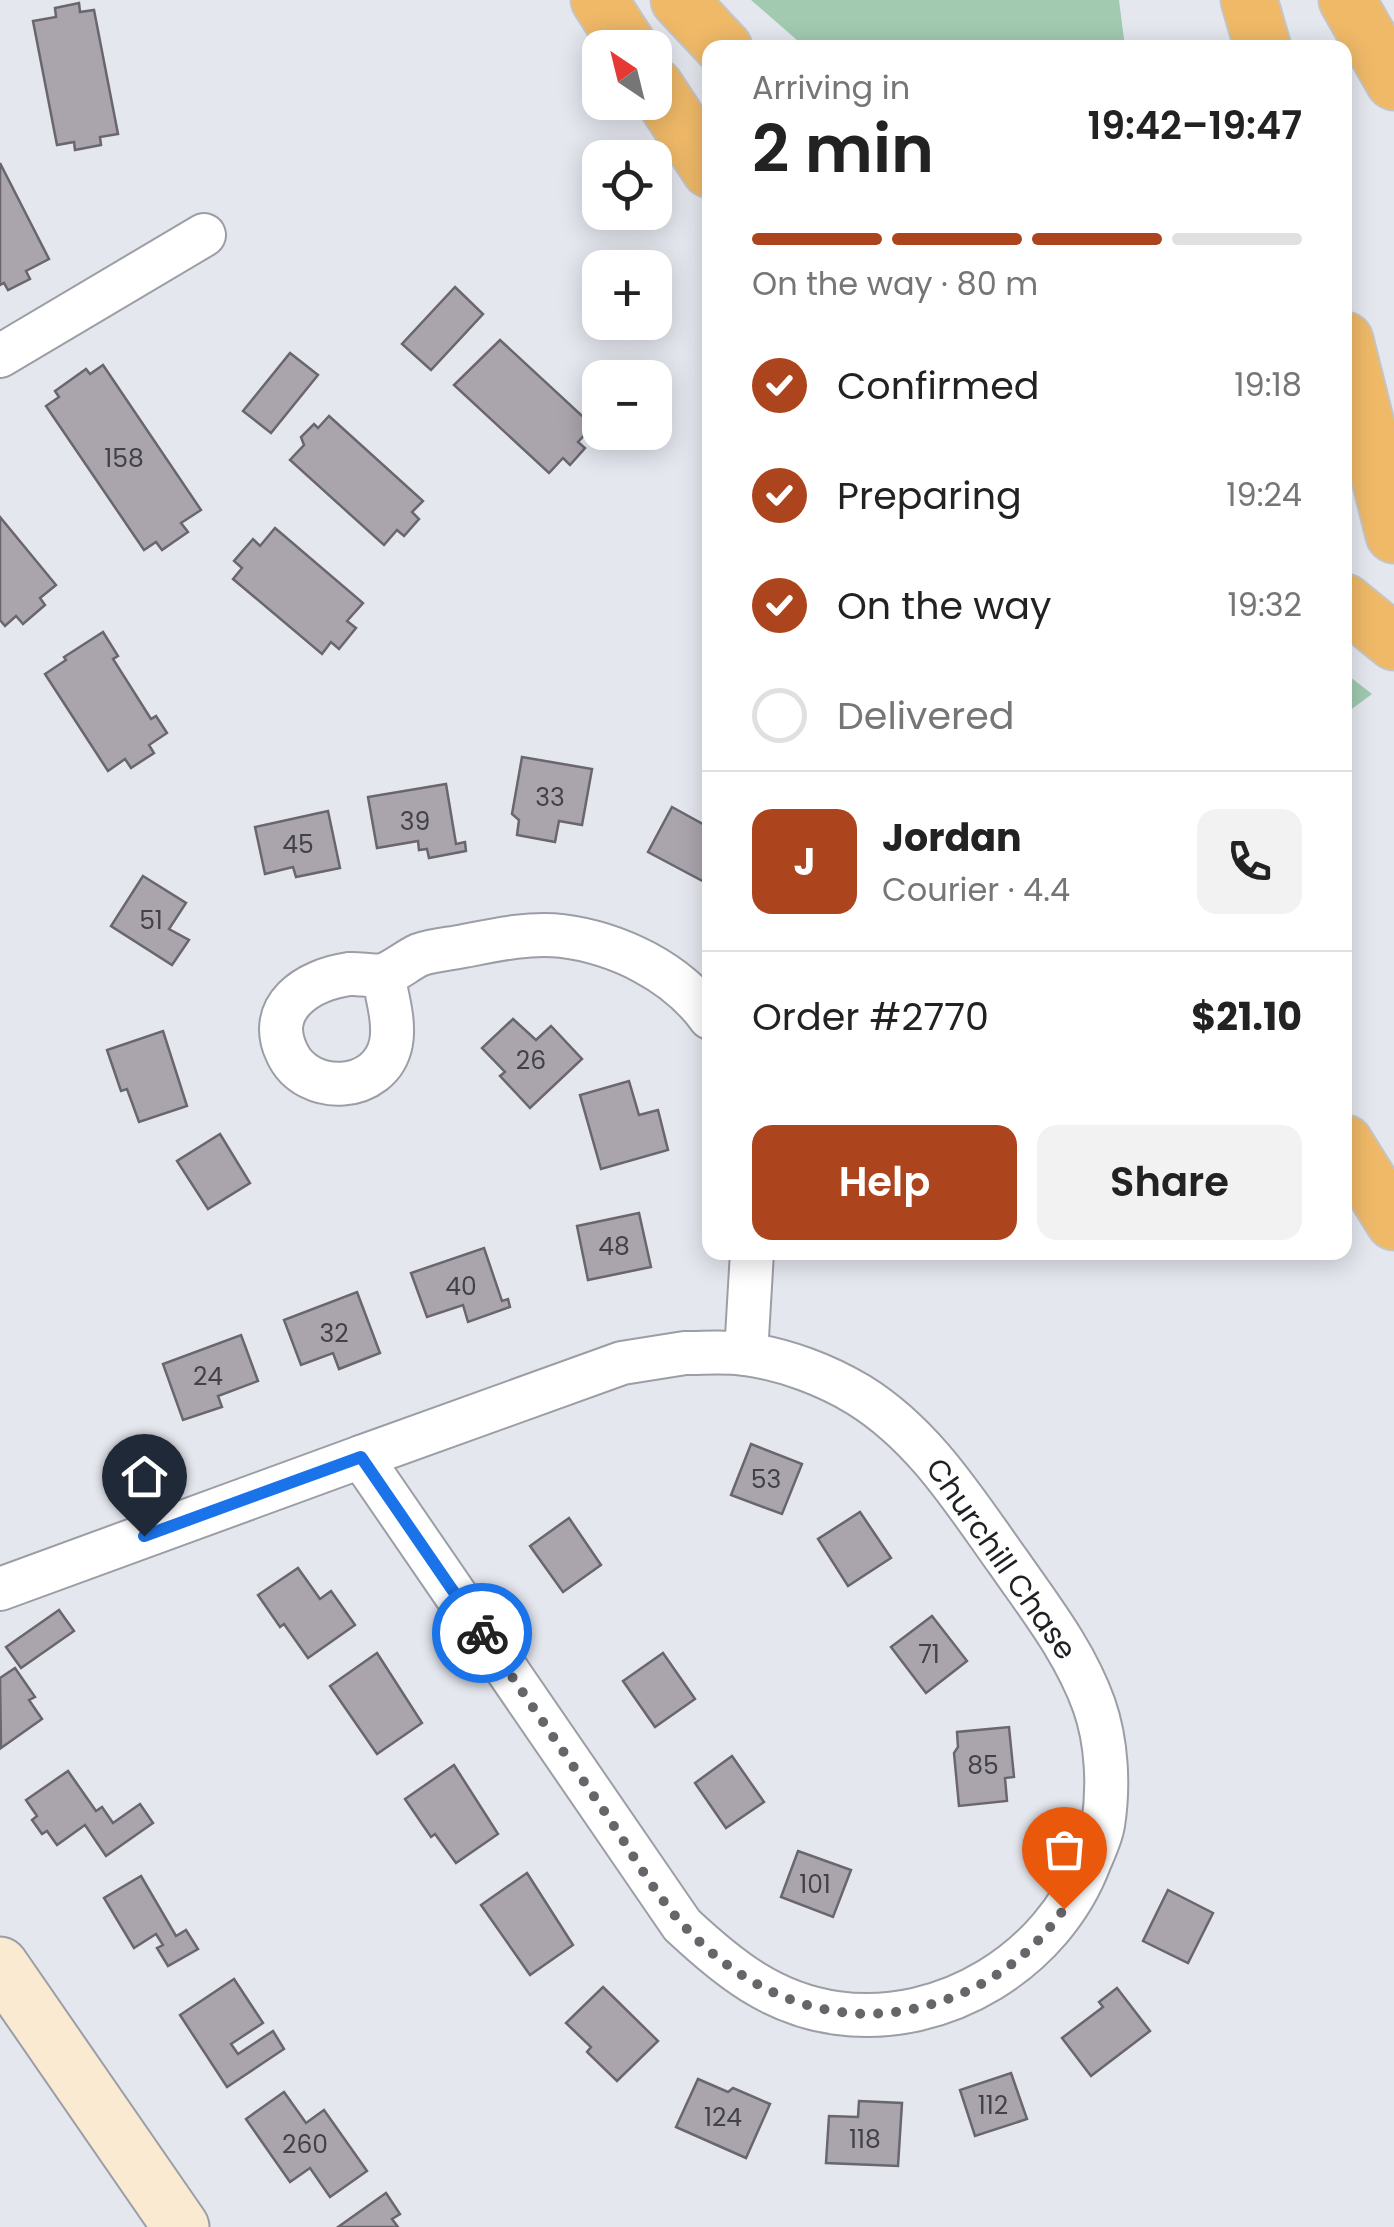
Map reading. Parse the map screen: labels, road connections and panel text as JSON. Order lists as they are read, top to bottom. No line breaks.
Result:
{"streets":{"street":["Churchill Chase"]},"house_numbers":["158","33","39","45","51","26","48","40","32","24","53","71","85","101","112","124","118","260"],"north":"top left","page":{"map_buttons":["+","−"],"heading":["2 min","Arriving in","19:42–19:47"],"panel":["Jordan","Courier · 4.4","Order #2770","$21.10"],"bar":"On the way · 80 m","list":[["Confirmed","19:18"],["Preparing","19:24"],["On the way","19:32"],"Delivered"],"round":"J","buttons":["Help","Share"]}}
